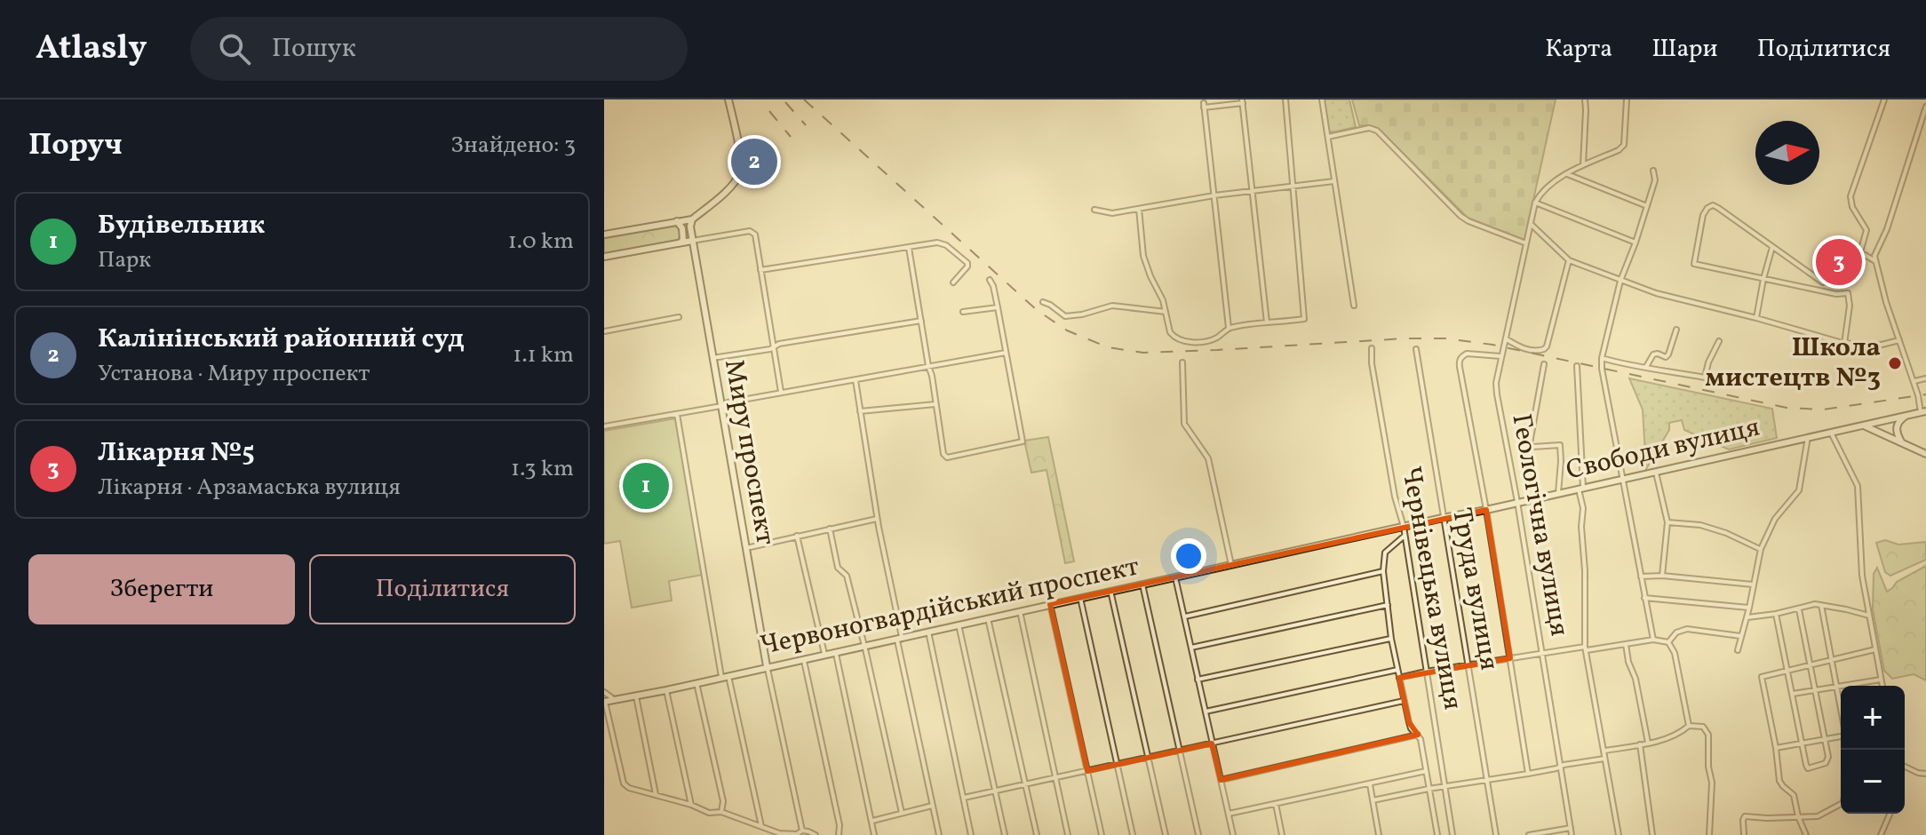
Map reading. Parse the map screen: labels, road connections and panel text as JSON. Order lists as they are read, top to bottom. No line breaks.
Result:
{"streets":{"main road":["Свободи вулиця","Миру проспект","Червоногвардійський проспект"],"street":["Геологічна вулиця","Чернівецька вулиця","Труда вулиця"]},"crossings":[["Свободи вулиця","Геологічна вулиця"],["Свободи вулиця","Чернівецька вулиця"],["Свободи вулиця","Труда вулиця"],["Свободи вулиця","Червоногвардійський проспект"],["Миру проспект","Червоногвардійський проспект"]],"places":["Школа мистецтв №3"],"north":"right","page":{"header":"Atlasly","search":"Пошук","nav":["Карта","Шари","Поділитися"],"heading":["Поруч","Знайдено: 3"],"pins":["2","3","1"],"list":[{"mark":"1","name":"Будівельник","note":"Парк","value":"1.0 km"},{"mark":"2","name":"Калінінський районний суд","note":"Установа · Миру проспект","value":"1.1 km"},{"mark":"3","name":"Лікарня №5","note":"Лікарня · Арзамаська вулиця","value":"1.3 km"}],"buttons":["Зберегти","Поділитися"],"map_buttons":["+","−"]}}
